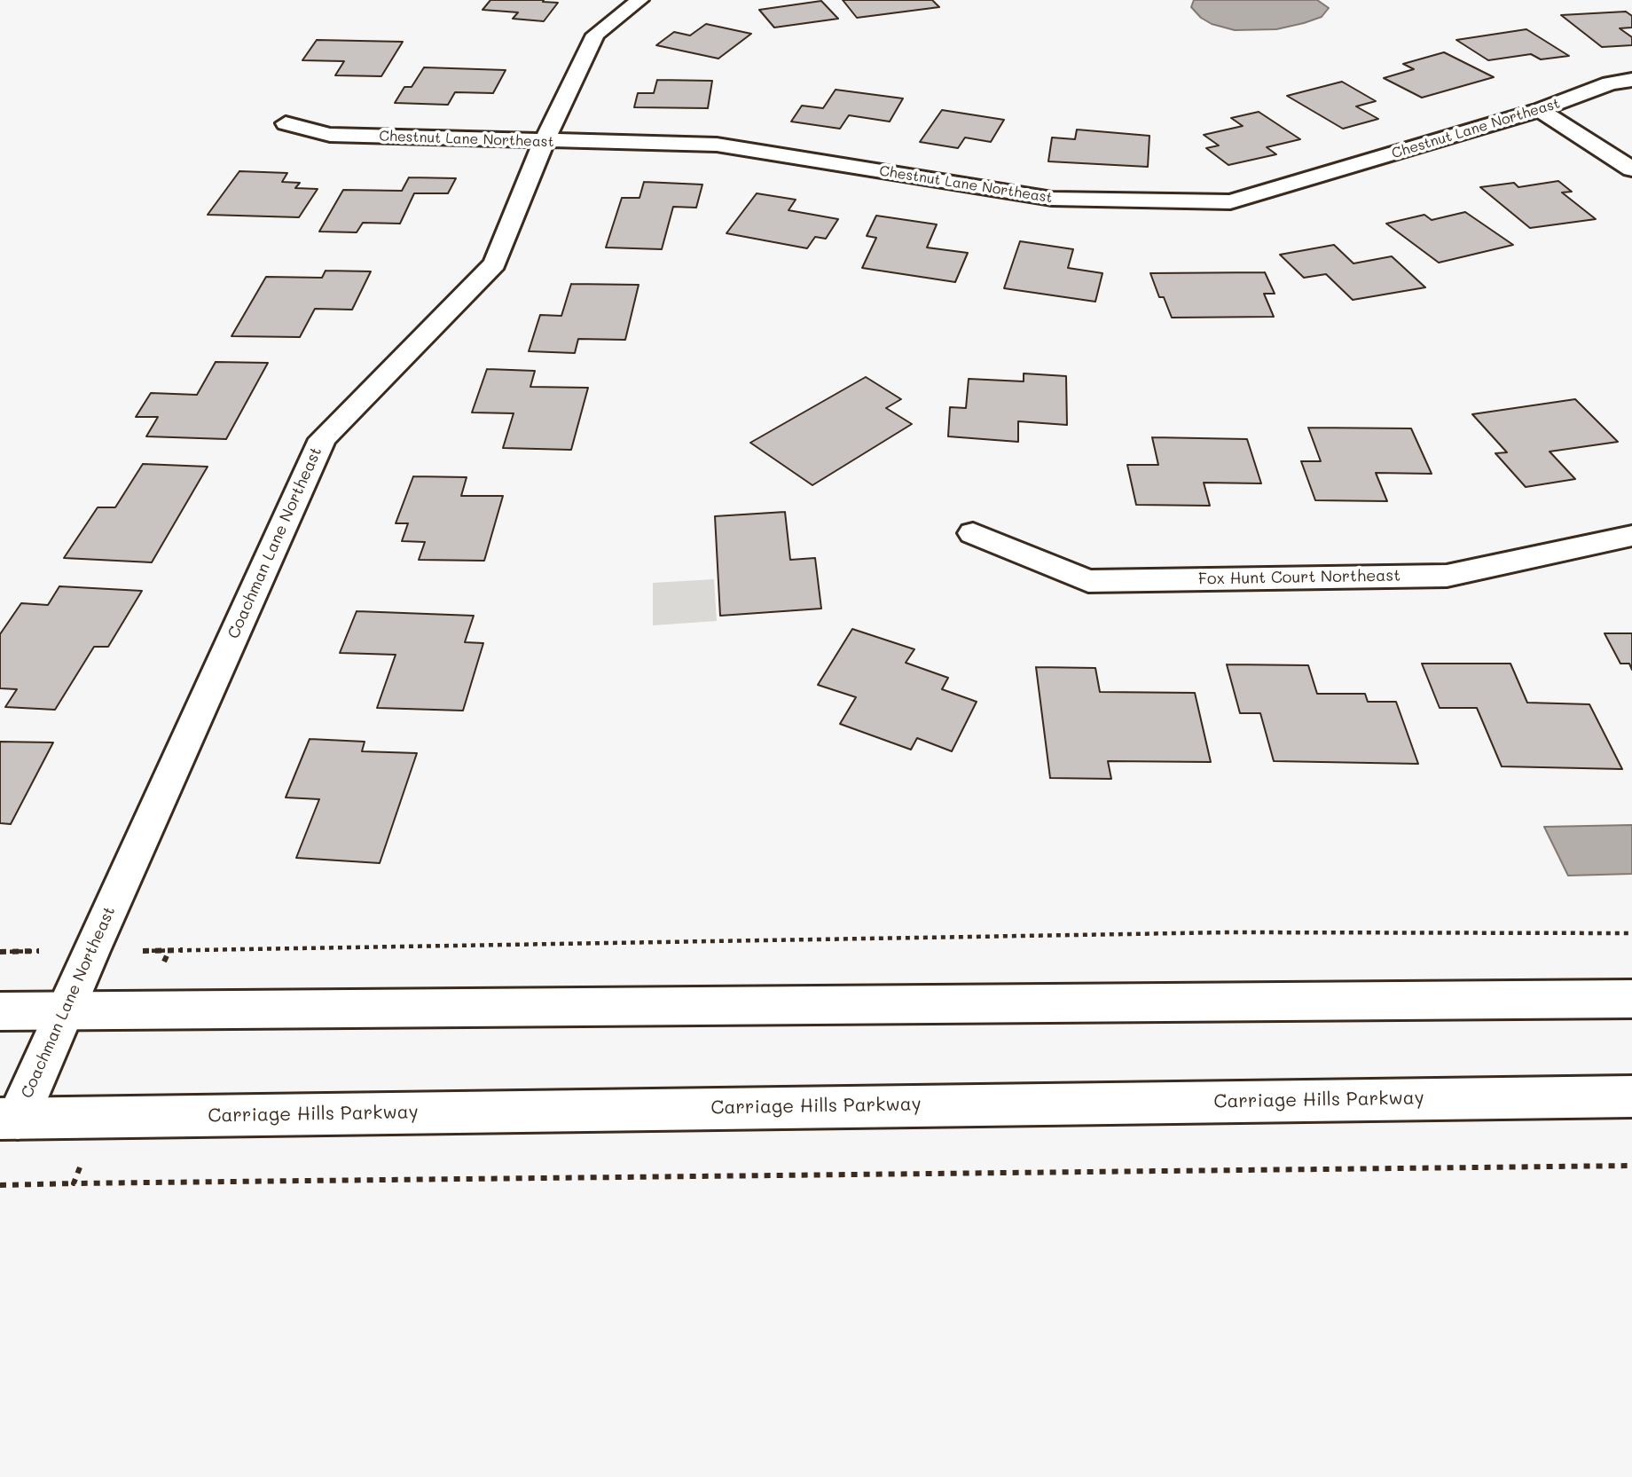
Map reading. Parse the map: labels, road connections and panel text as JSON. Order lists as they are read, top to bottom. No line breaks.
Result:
{"streets":{"street":["Chestnut Lane Northeast","Coachman Lane Northeast","Fox Hunt Court Northeast","Carriage Hills Parkway"]},"crossings":[["Chestnut Lane Northeast","Coachman Lane Northeast"],["Coachman Lane Northeast","Carriage Hills Parkway"]]}
